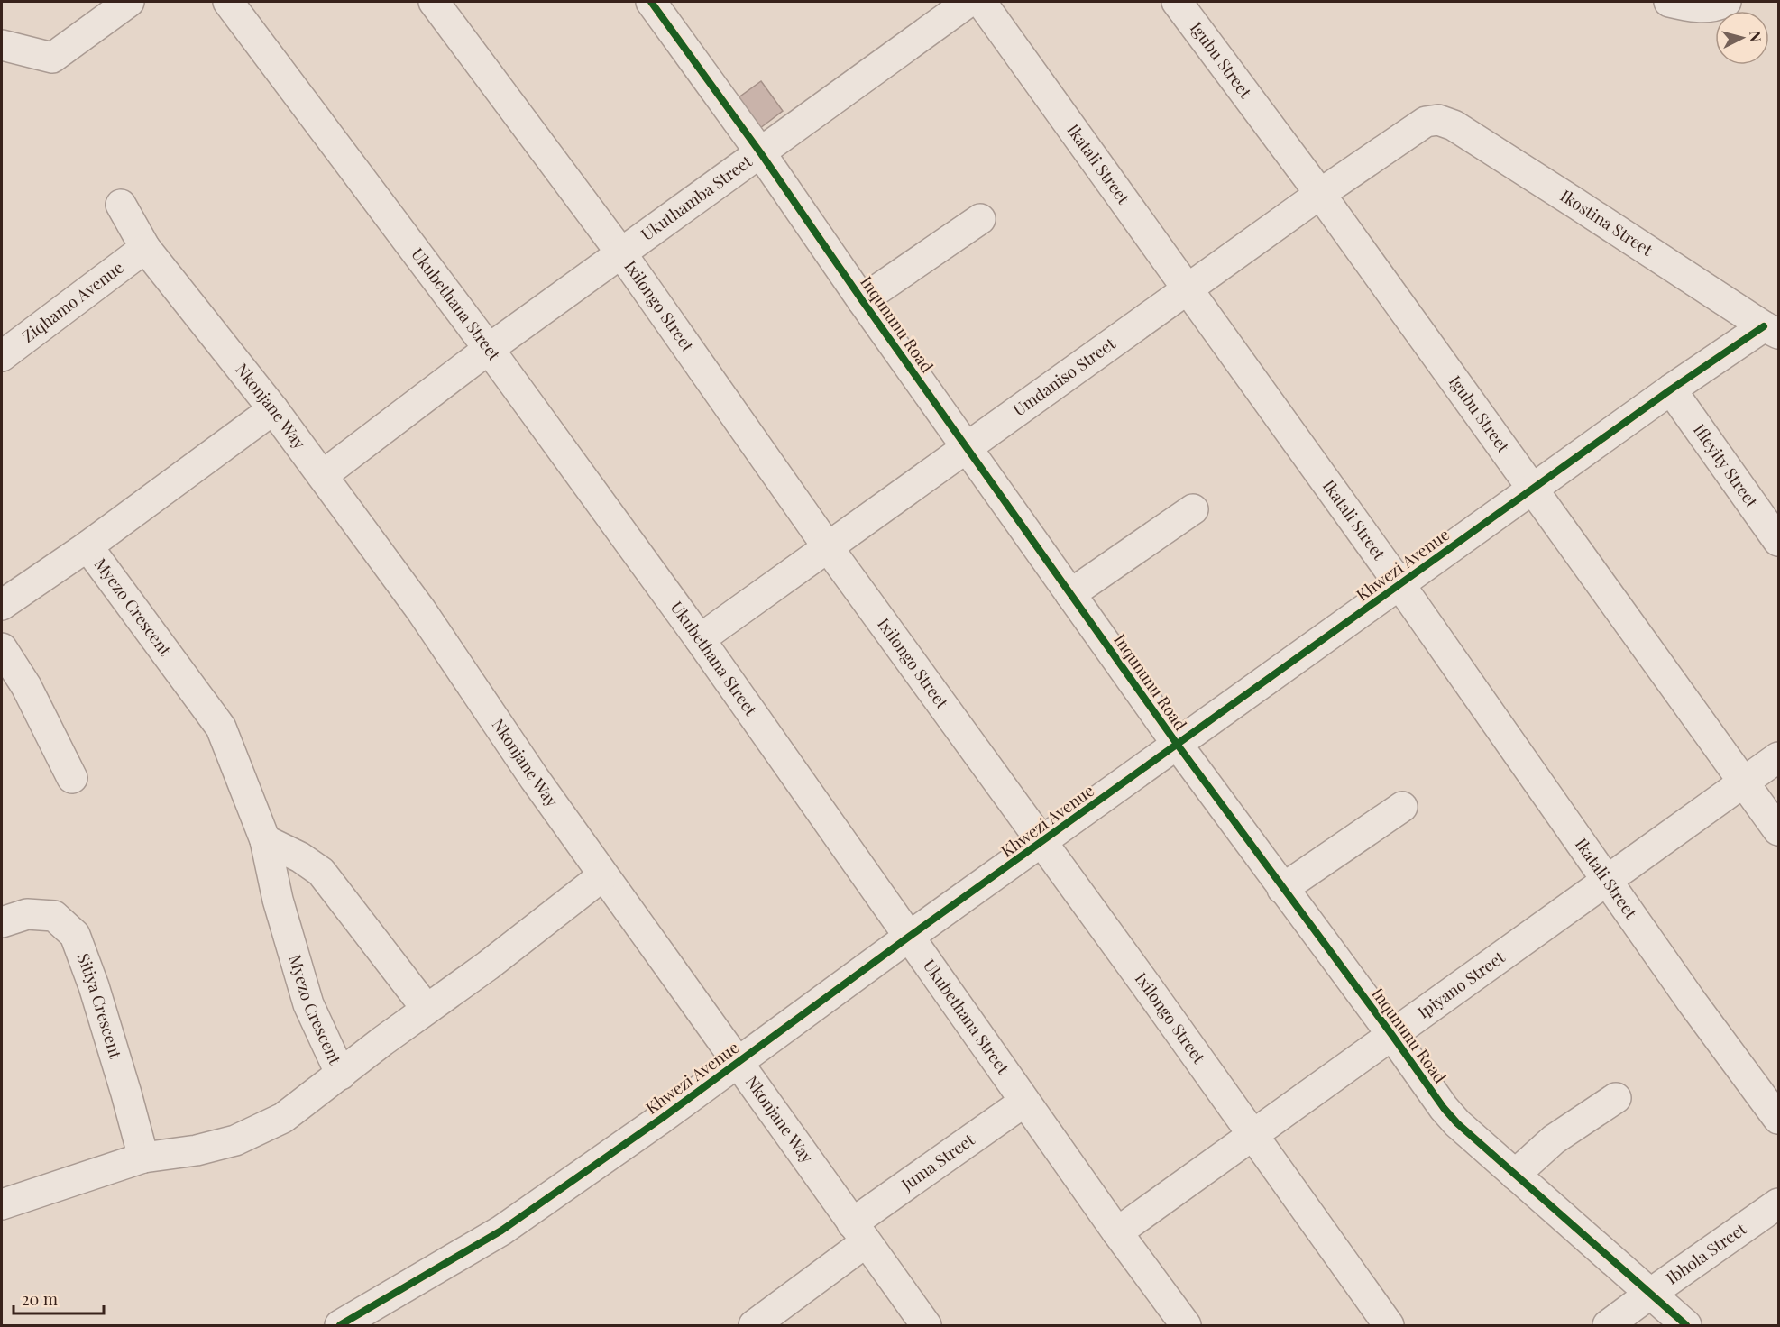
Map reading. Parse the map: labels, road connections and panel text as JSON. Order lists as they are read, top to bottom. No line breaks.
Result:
{"streets":{"street":["Igubu Street","Ikatali Street","Ukuthamba Street","Ikostina Street","Ziqhamo Avenue","Ukubethana Street","Ixilongo Street","Inqununu Road","Umdaniso Street","Nkonjane Way","Ifleyity Street","Khwezi Avenue","Myezo Crescent","Ipiyano Street","Sitiya Crescent","Juma Street","Ibhola Street"]},"crossings":[["Igubu Street","Umdaniso Street"],["Igubu Street","Khwezi Avenue"],["Igubu Street","Ipiyano Street"],["Ikatali Street","Umdaniso Street"],["Ikatali Street","Khwezi Avenue"],["Ikatali Street","Ipiyano Street"],["Ukuthamba Street","Ukubethana Street"],["Ukuthamba Street","Ixilongo Street"],["Ukuthamba Street","Inqununu Road"],["Ukuthamba Street","Nkonjane Way"],["Ikostina Street","Umdaniso Street"],["Ikostina Street","Khwezi Avenue"],["Ziqhamo Avenue","Nkonjane Way"],["Ukubethana Street","Umdaniso Street"],["Ukubethana Street","Khwezi Avenue"],["Ukubethana Street","Ipiyano Street"],["Ukubethana Street","Juma Street"],["Ixilongo Street","Umdaniso Street"],["Ixilongo Street","Khwezi Avenue"],["Ixilongo Street","Ipiyano Street"],["Inqununu Road","Umdaniso Street"],["Inqununu Road","Khwezi Avenue"],["Inqununu Road","Ipiyano Street"],["Inqununu Road","Ibhola Street"],["Nkonjane Way","Khwezi Avenue"],["Nkonjane Way","Myezo Crescent"],["Nkonjane Way","Juma Street"],["Ifleyity Street","Khwezi Avenue"]],"scale_bar":"20 m","north":"right"}
